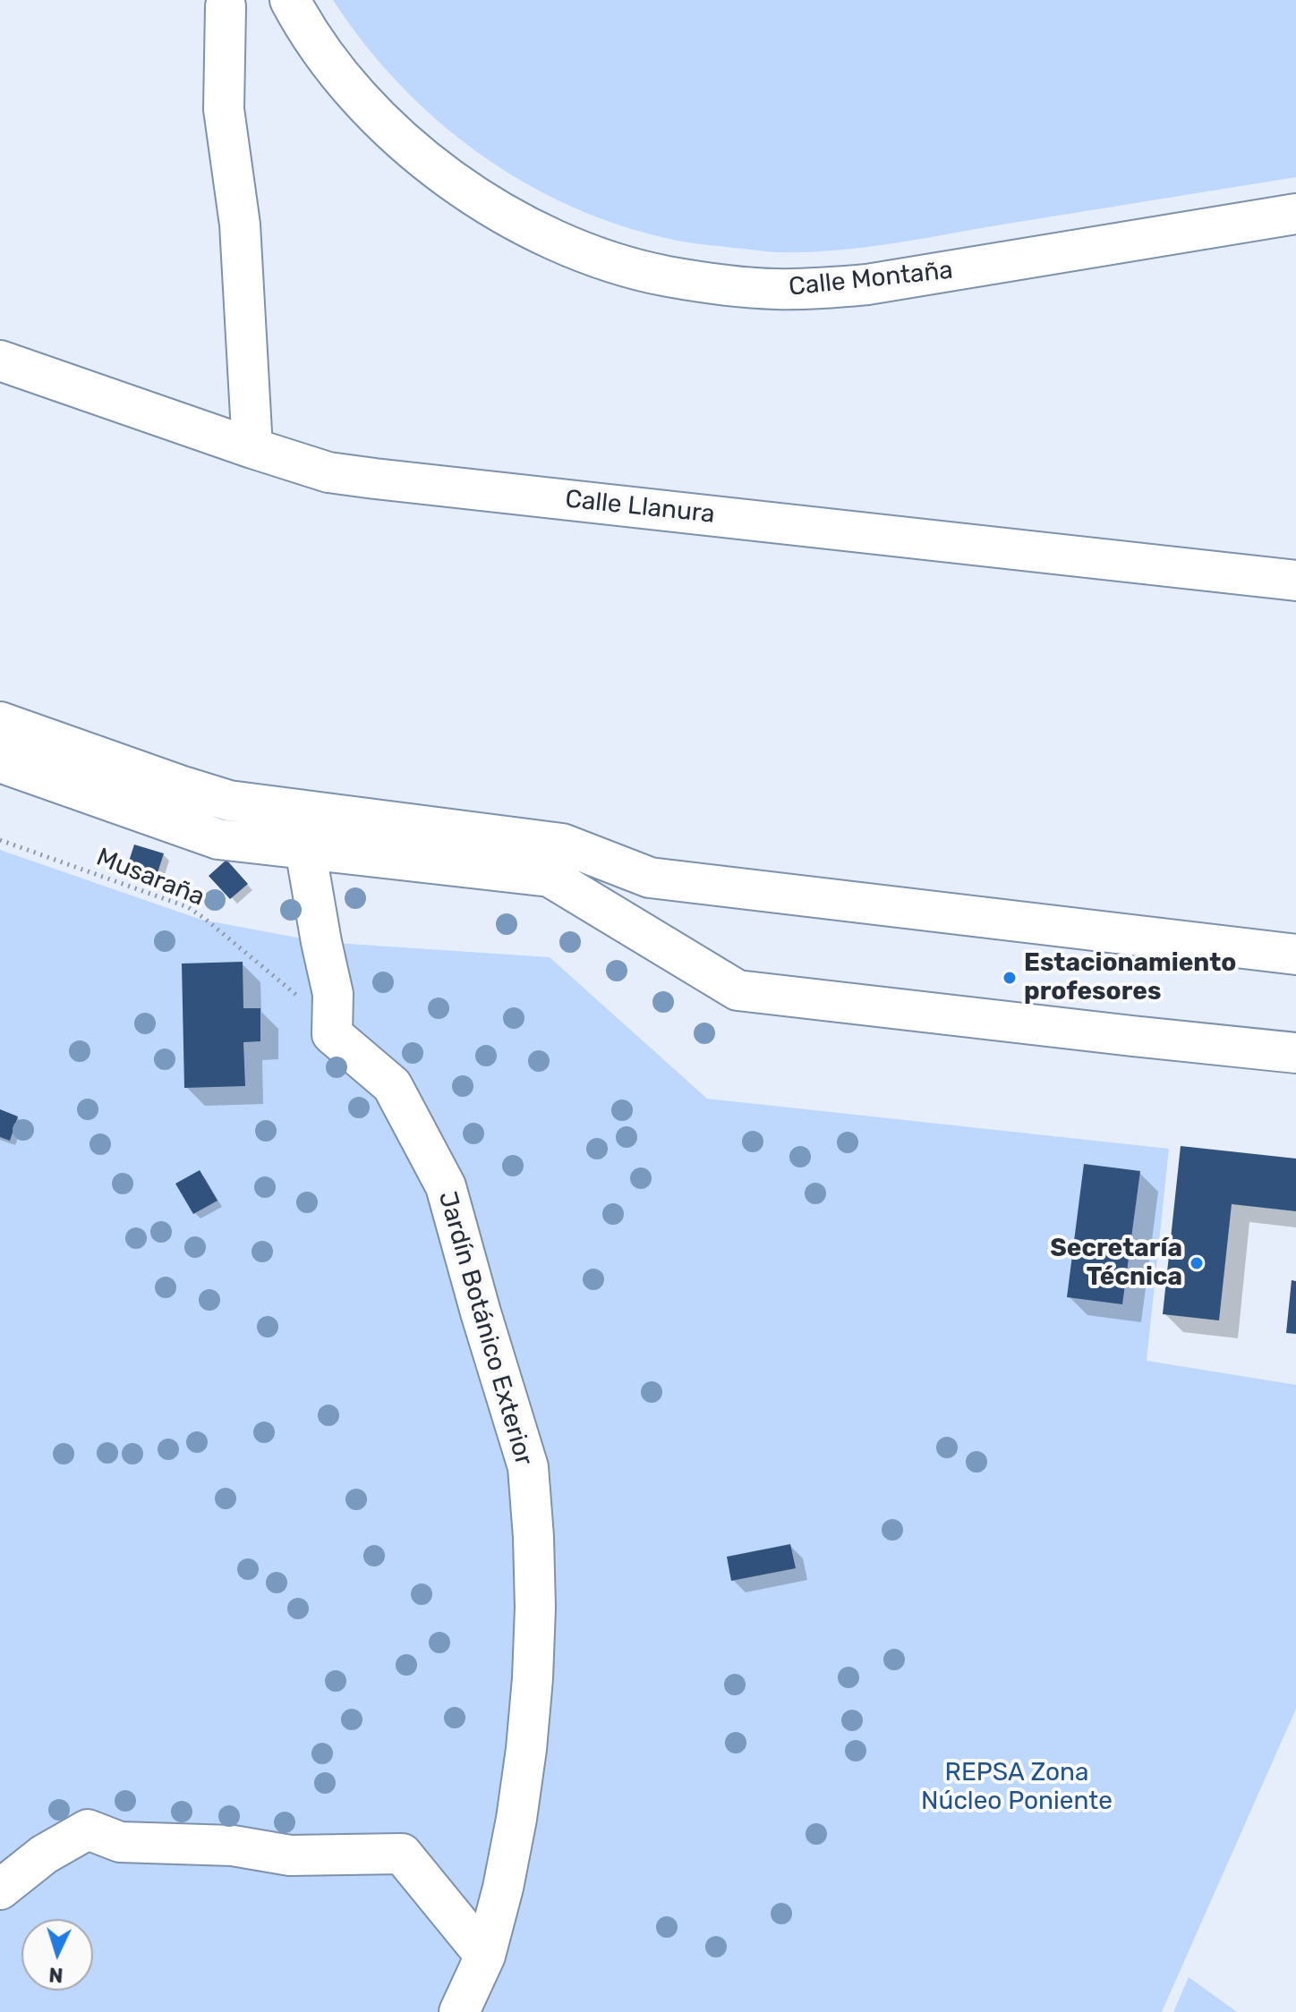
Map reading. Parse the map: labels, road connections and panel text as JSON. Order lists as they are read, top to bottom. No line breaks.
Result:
{"streets":{"street":["Calle Montaña","Calle Llanura","Jardín Botánico Exterior"],"path":["Musaraña"]},"crossings":[["Musaraña","Jardín Botánico Exterior"]],"parks":["REPSA Zona Núcleo Poniente"],"places":["Estacionamiento profesores","Secretaría Técnica"],"north":"bottom"}
